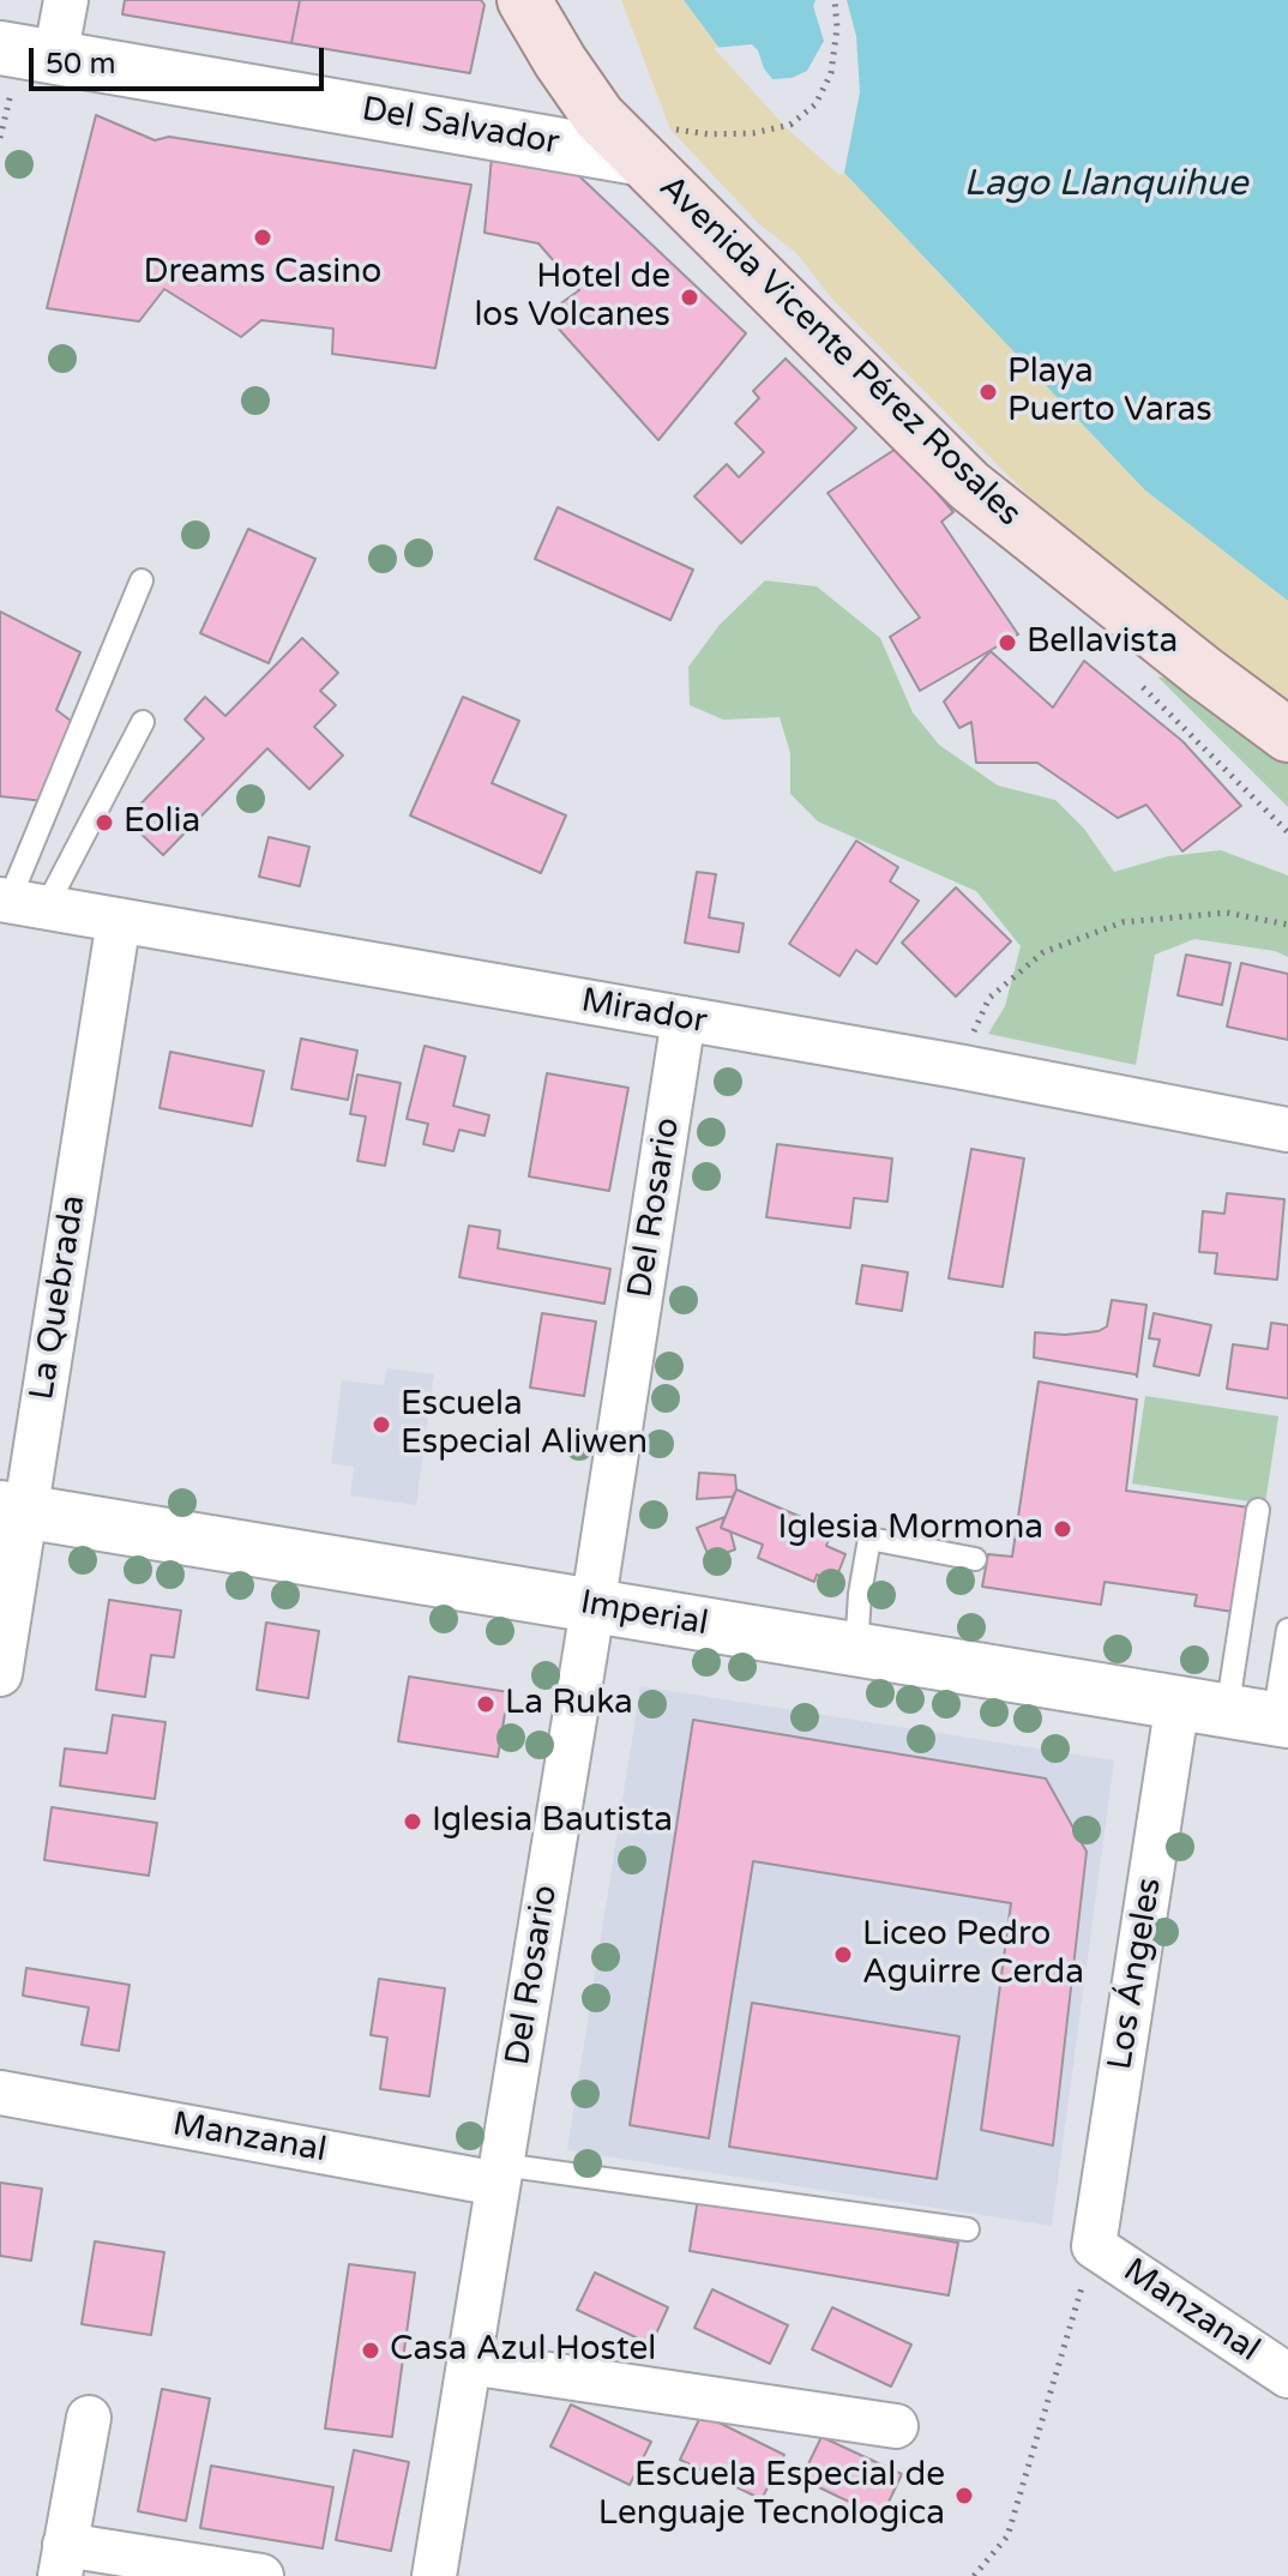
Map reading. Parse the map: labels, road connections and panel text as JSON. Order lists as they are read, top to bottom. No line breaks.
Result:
{"streets":{"main road":["Avenida Vicente Pérez Rosales"],"street":["Del Salvador","Mirador","Del Rosario","La Quebrada","Imperial","Los Ángeles","Manzanal"]},"crossings":[["Del Salvador","Avenida Vicente Pérez Rosales"],["Mirador","Del Rosario"],["Mirador","La Quebrada"],["Del Rosario","Imperial"],["Del Rosario","Manzanal"],["La Quebrada","Imperial"],["Imperial","Los Ángeles"],["Los Ángeles","Manzanal"]],"water":["Lago Llanquihue"],"places":["Dreams Casino","Hotel de los Volcanes","Playa Puerto Varas","Bellavista","Eolia","Escuela Especial Aliwen","Iglesia Mormona","La Ruka","Iglesia Bautista","Liceo Pedro Aguirre Cerda","Casa Azul Hostel","Escuela Especial de Lenguaje Tecnologica"],"scale_bar":"50 m"}
